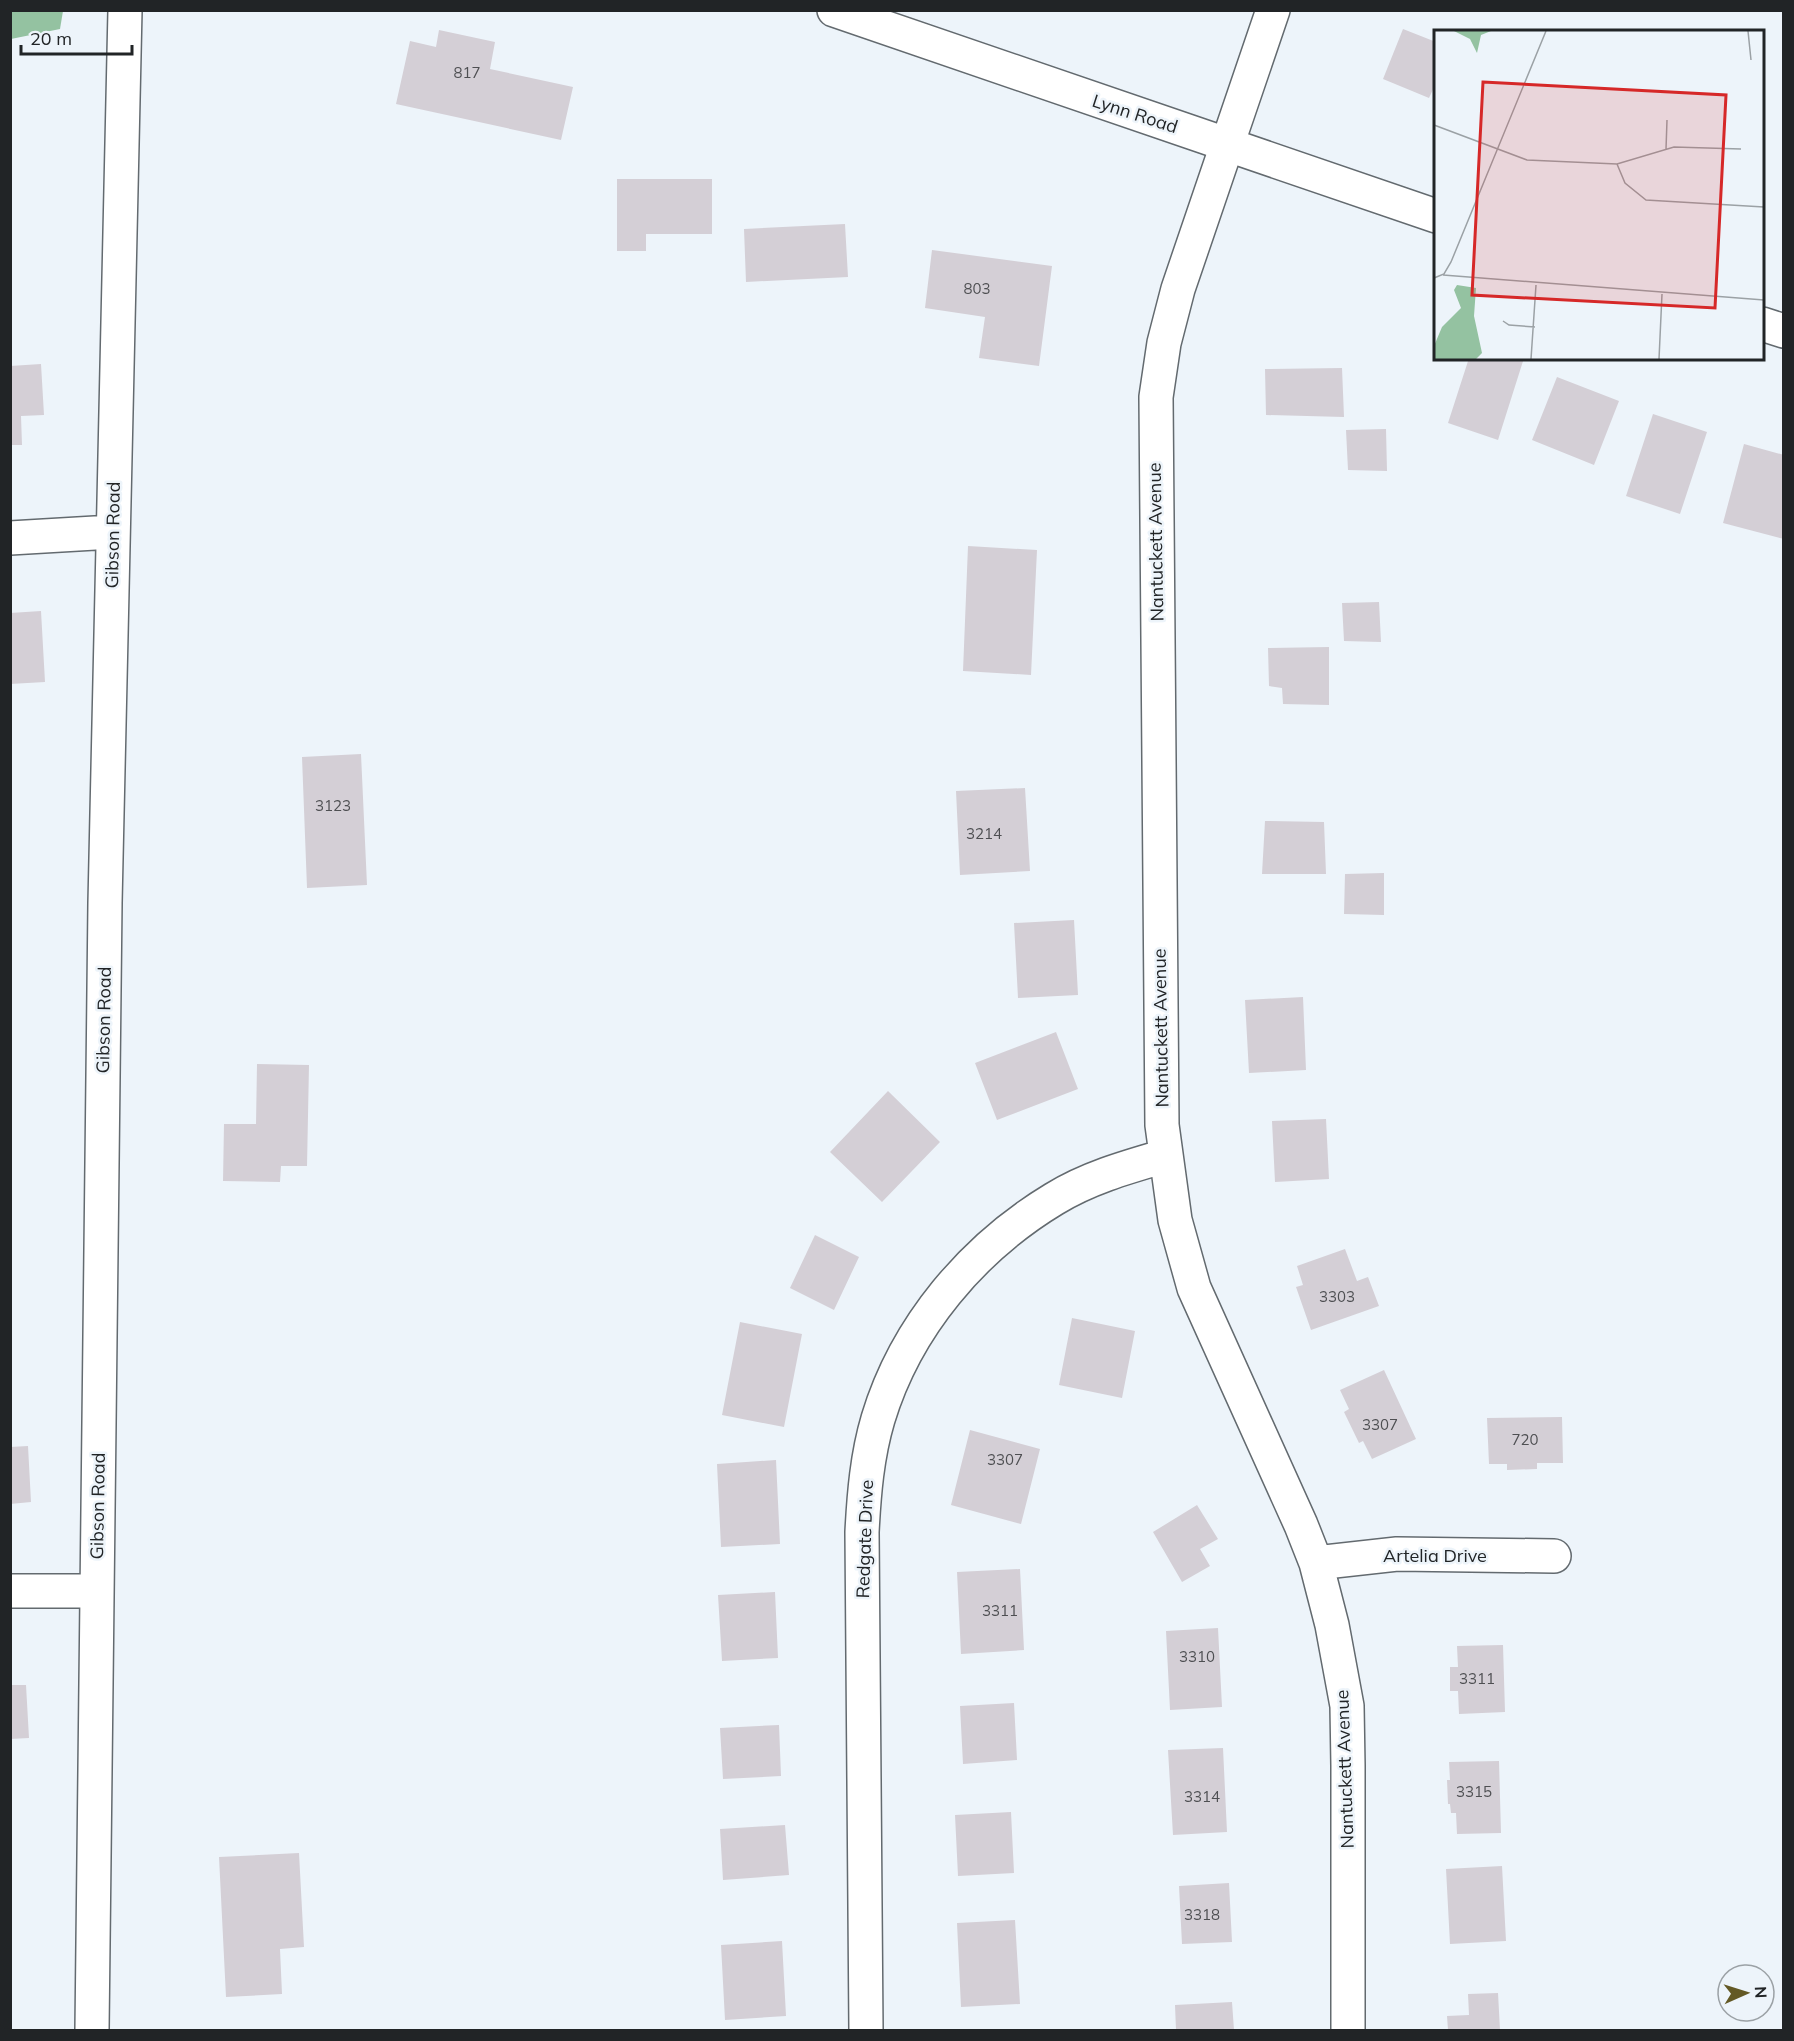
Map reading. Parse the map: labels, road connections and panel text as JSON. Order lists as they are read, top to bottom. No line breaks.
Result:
{"streets":{"street":["Lynn Road","Gibson Road","Nantuckett Avenue","Redgate Drive","Artelia Drive"]},"crossings":[["Lynn Road","Nantuckett Avenue"],["Nantuckett Avenue","Redgate Drive"],["Nantuckett Avenue","Artelia Drive"]],"house_numbers":["817","803","3123","3214","3303","3307","720","3307","3311","3310","3311","3315","3314","3318"],"scale_bar":"20 m","north":"right"}
